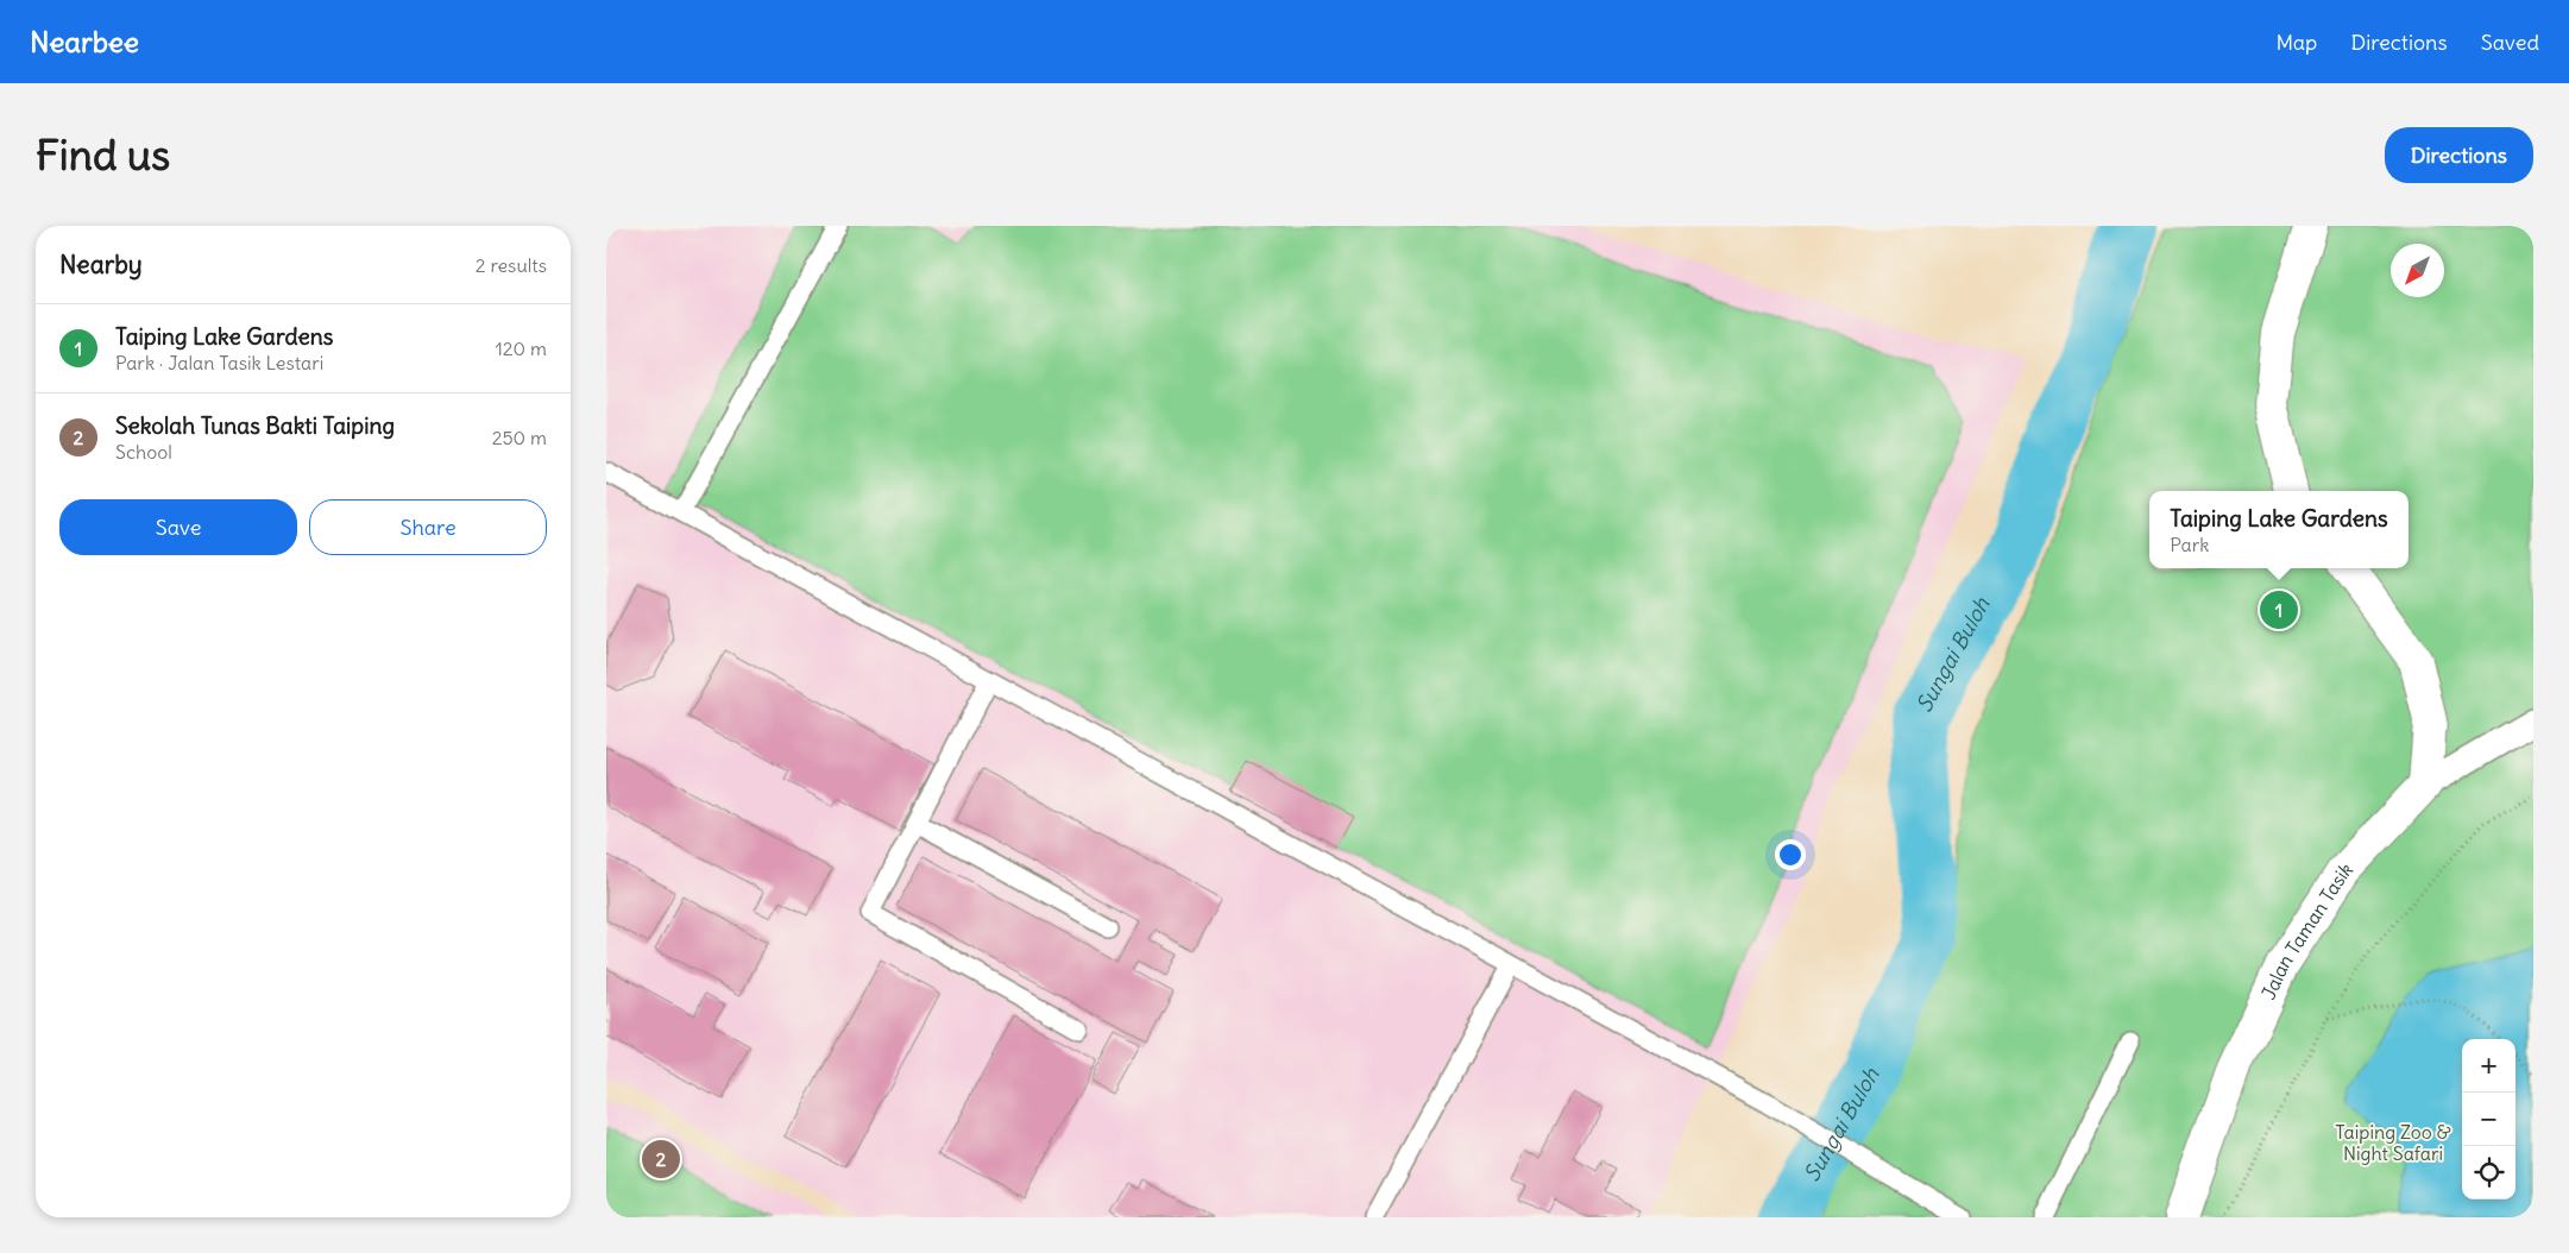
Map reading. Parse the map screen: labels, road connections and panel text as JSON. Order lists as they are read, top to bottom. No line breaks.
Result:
{"streets":{"street":["Jalan Taman Tasik"]},"water":["Sungai Buloh"],"parks":["Taiping Zoo & Night Safari"],"north":"bottom left","page":{"header":"Nearbee","nav":["Map","Directions","Saved"],"buttons":["Directions",["Save","Share"]],"title":"Find us","heading":["Nearby","2 results"],"list":[{"mark":"1","name":"Taiping Lake Gardens","note":"Park · Jalan Tasik Lestari","value":"120 m"},{"mark":"2","name":"Sekolah Tunas Bakti Taiping","note":"School","value":"250 m"}],"popup":["Taiping Lake Gardens","Park"],"pins":["1","2"],"map_buttons":["+","−"]}}
